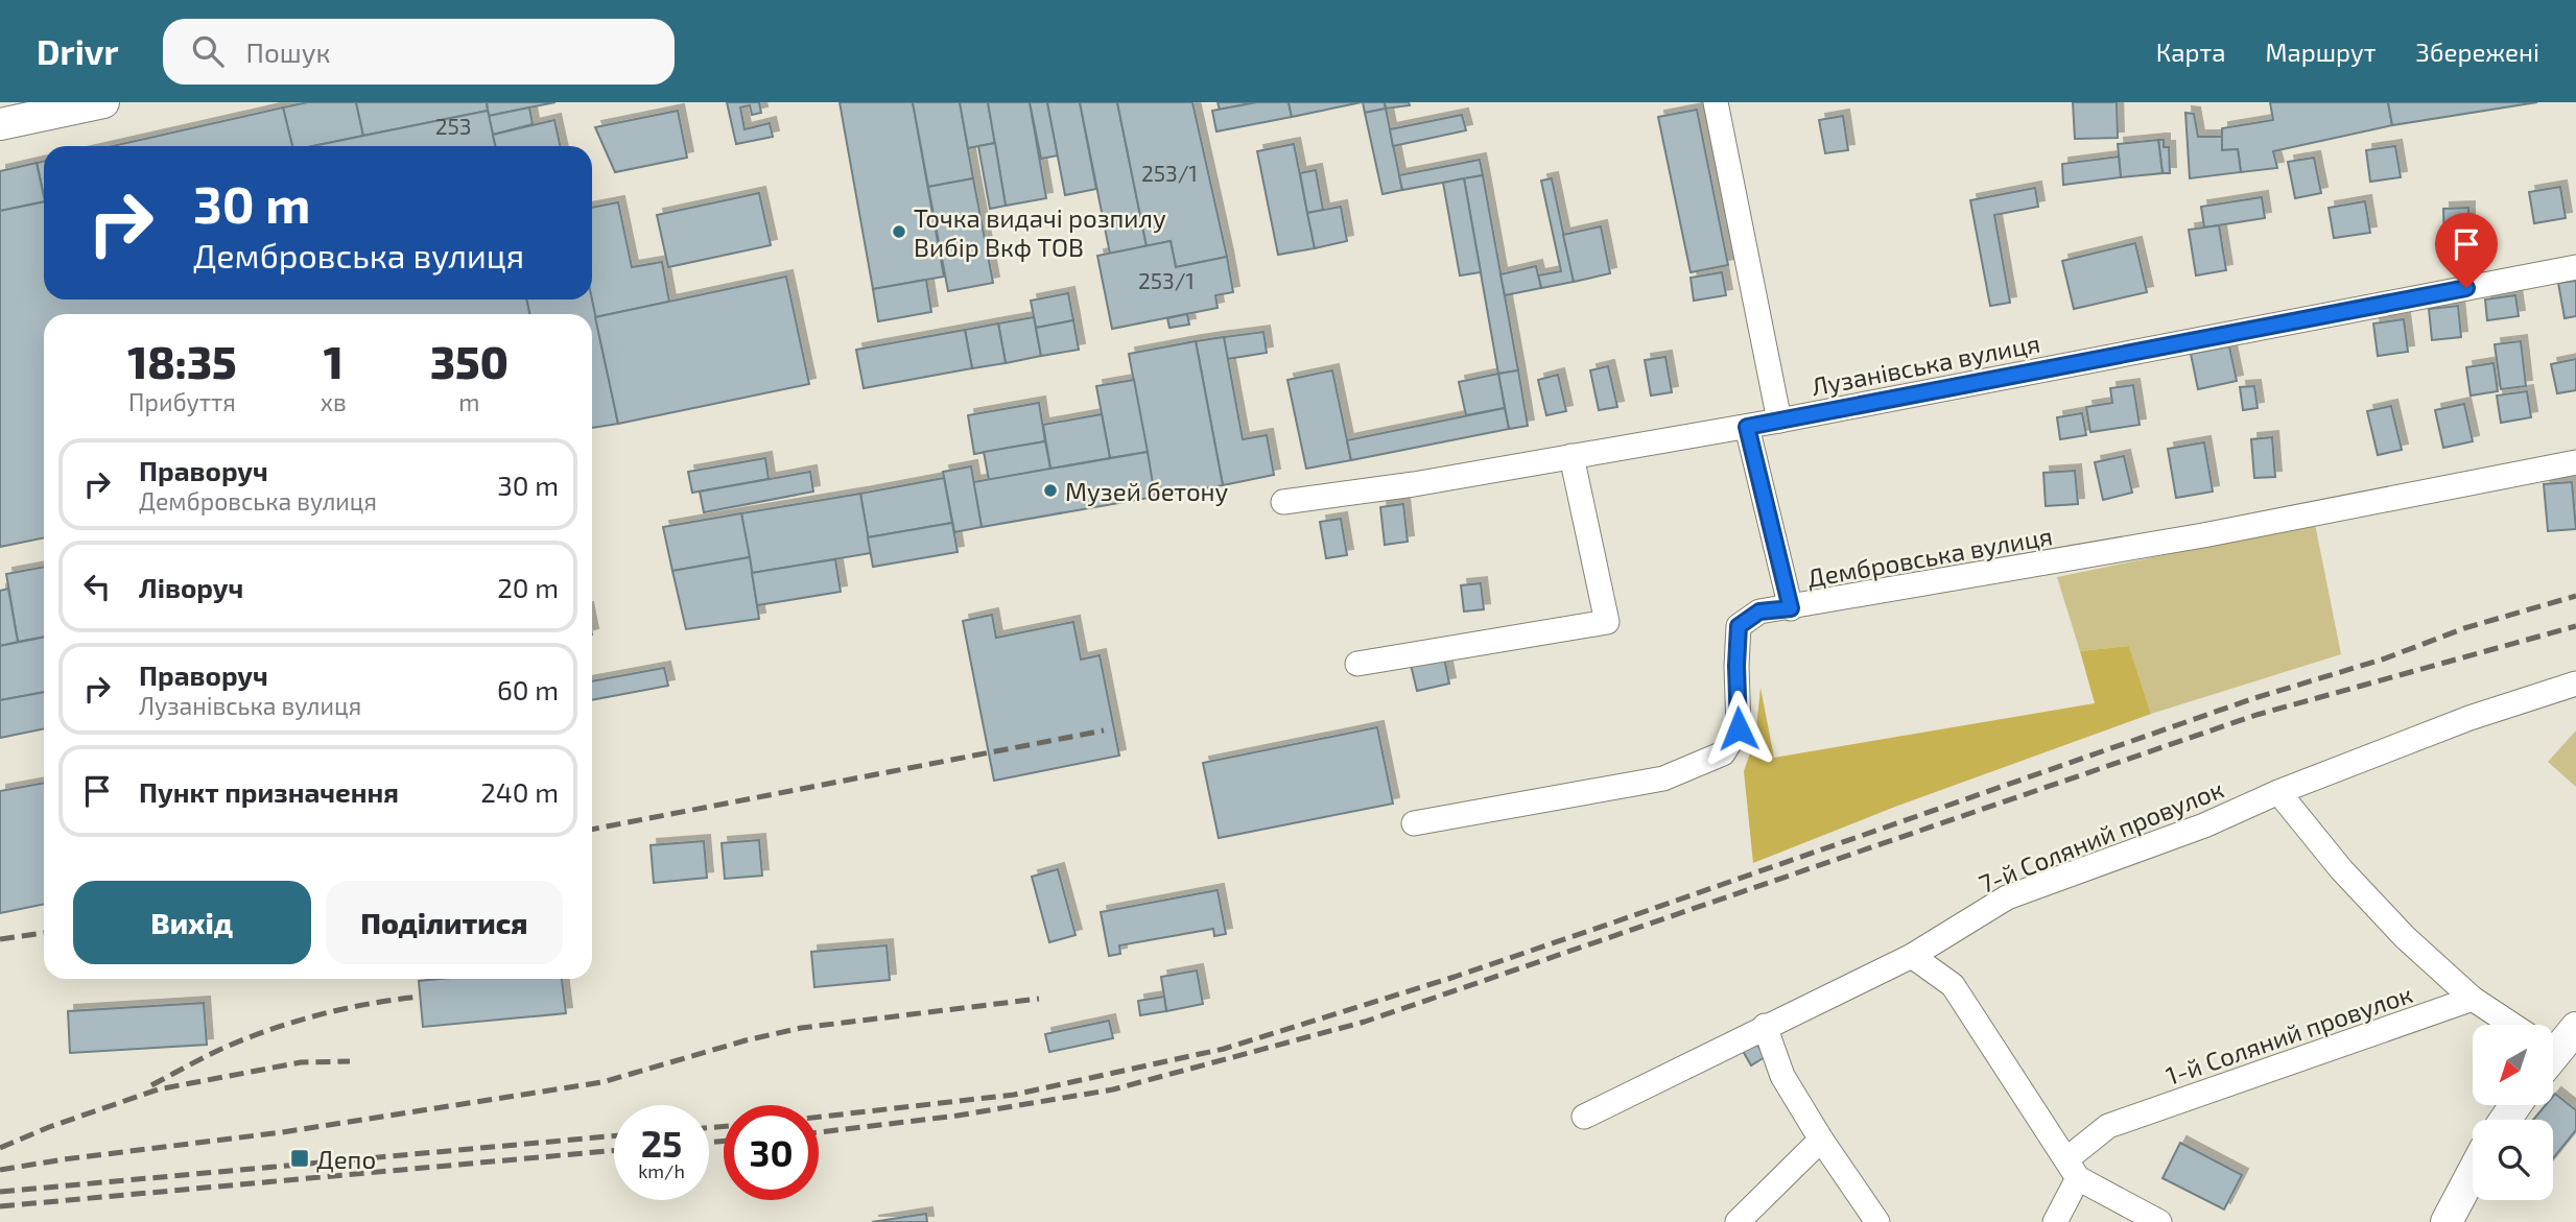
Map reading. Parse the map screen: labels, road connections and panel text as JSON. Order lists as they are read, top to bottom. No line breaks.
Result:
{"streets":{"street":["Лузанівська вулиця","Дембровська вулиця","7-й Соляний провулок","1-й Соляний провулок"]},"places":{"other":["Точка видачі розпилу Вибір Вкф ТОВ","Музей бетону"],"transit":["Депо"]},"house_numbers":["253","253/1","253/1"],"north":"bottom left","page":{"header":"Drivr","search":"Пошук","nav":["Карта","Маршрут","Збережені"],"turn":["30 m","Дембровська вулиця"],"eta":["18:35","Прибуття","1","хв","350","m"],"list":[{"name":"Праворуч","note":"Дембровська вулиця","value":"30 m"},{"name":"Ліворуч","value":"20 m"},{"name":"Праворуч","note":"Лузанівська вулиця","value":"60 m"},{"name":"Пункт призначення","value":"240 m"}],"buttons":["Вихід","Поділитися"],"speed":"25 km/h","limit":"30"}}
